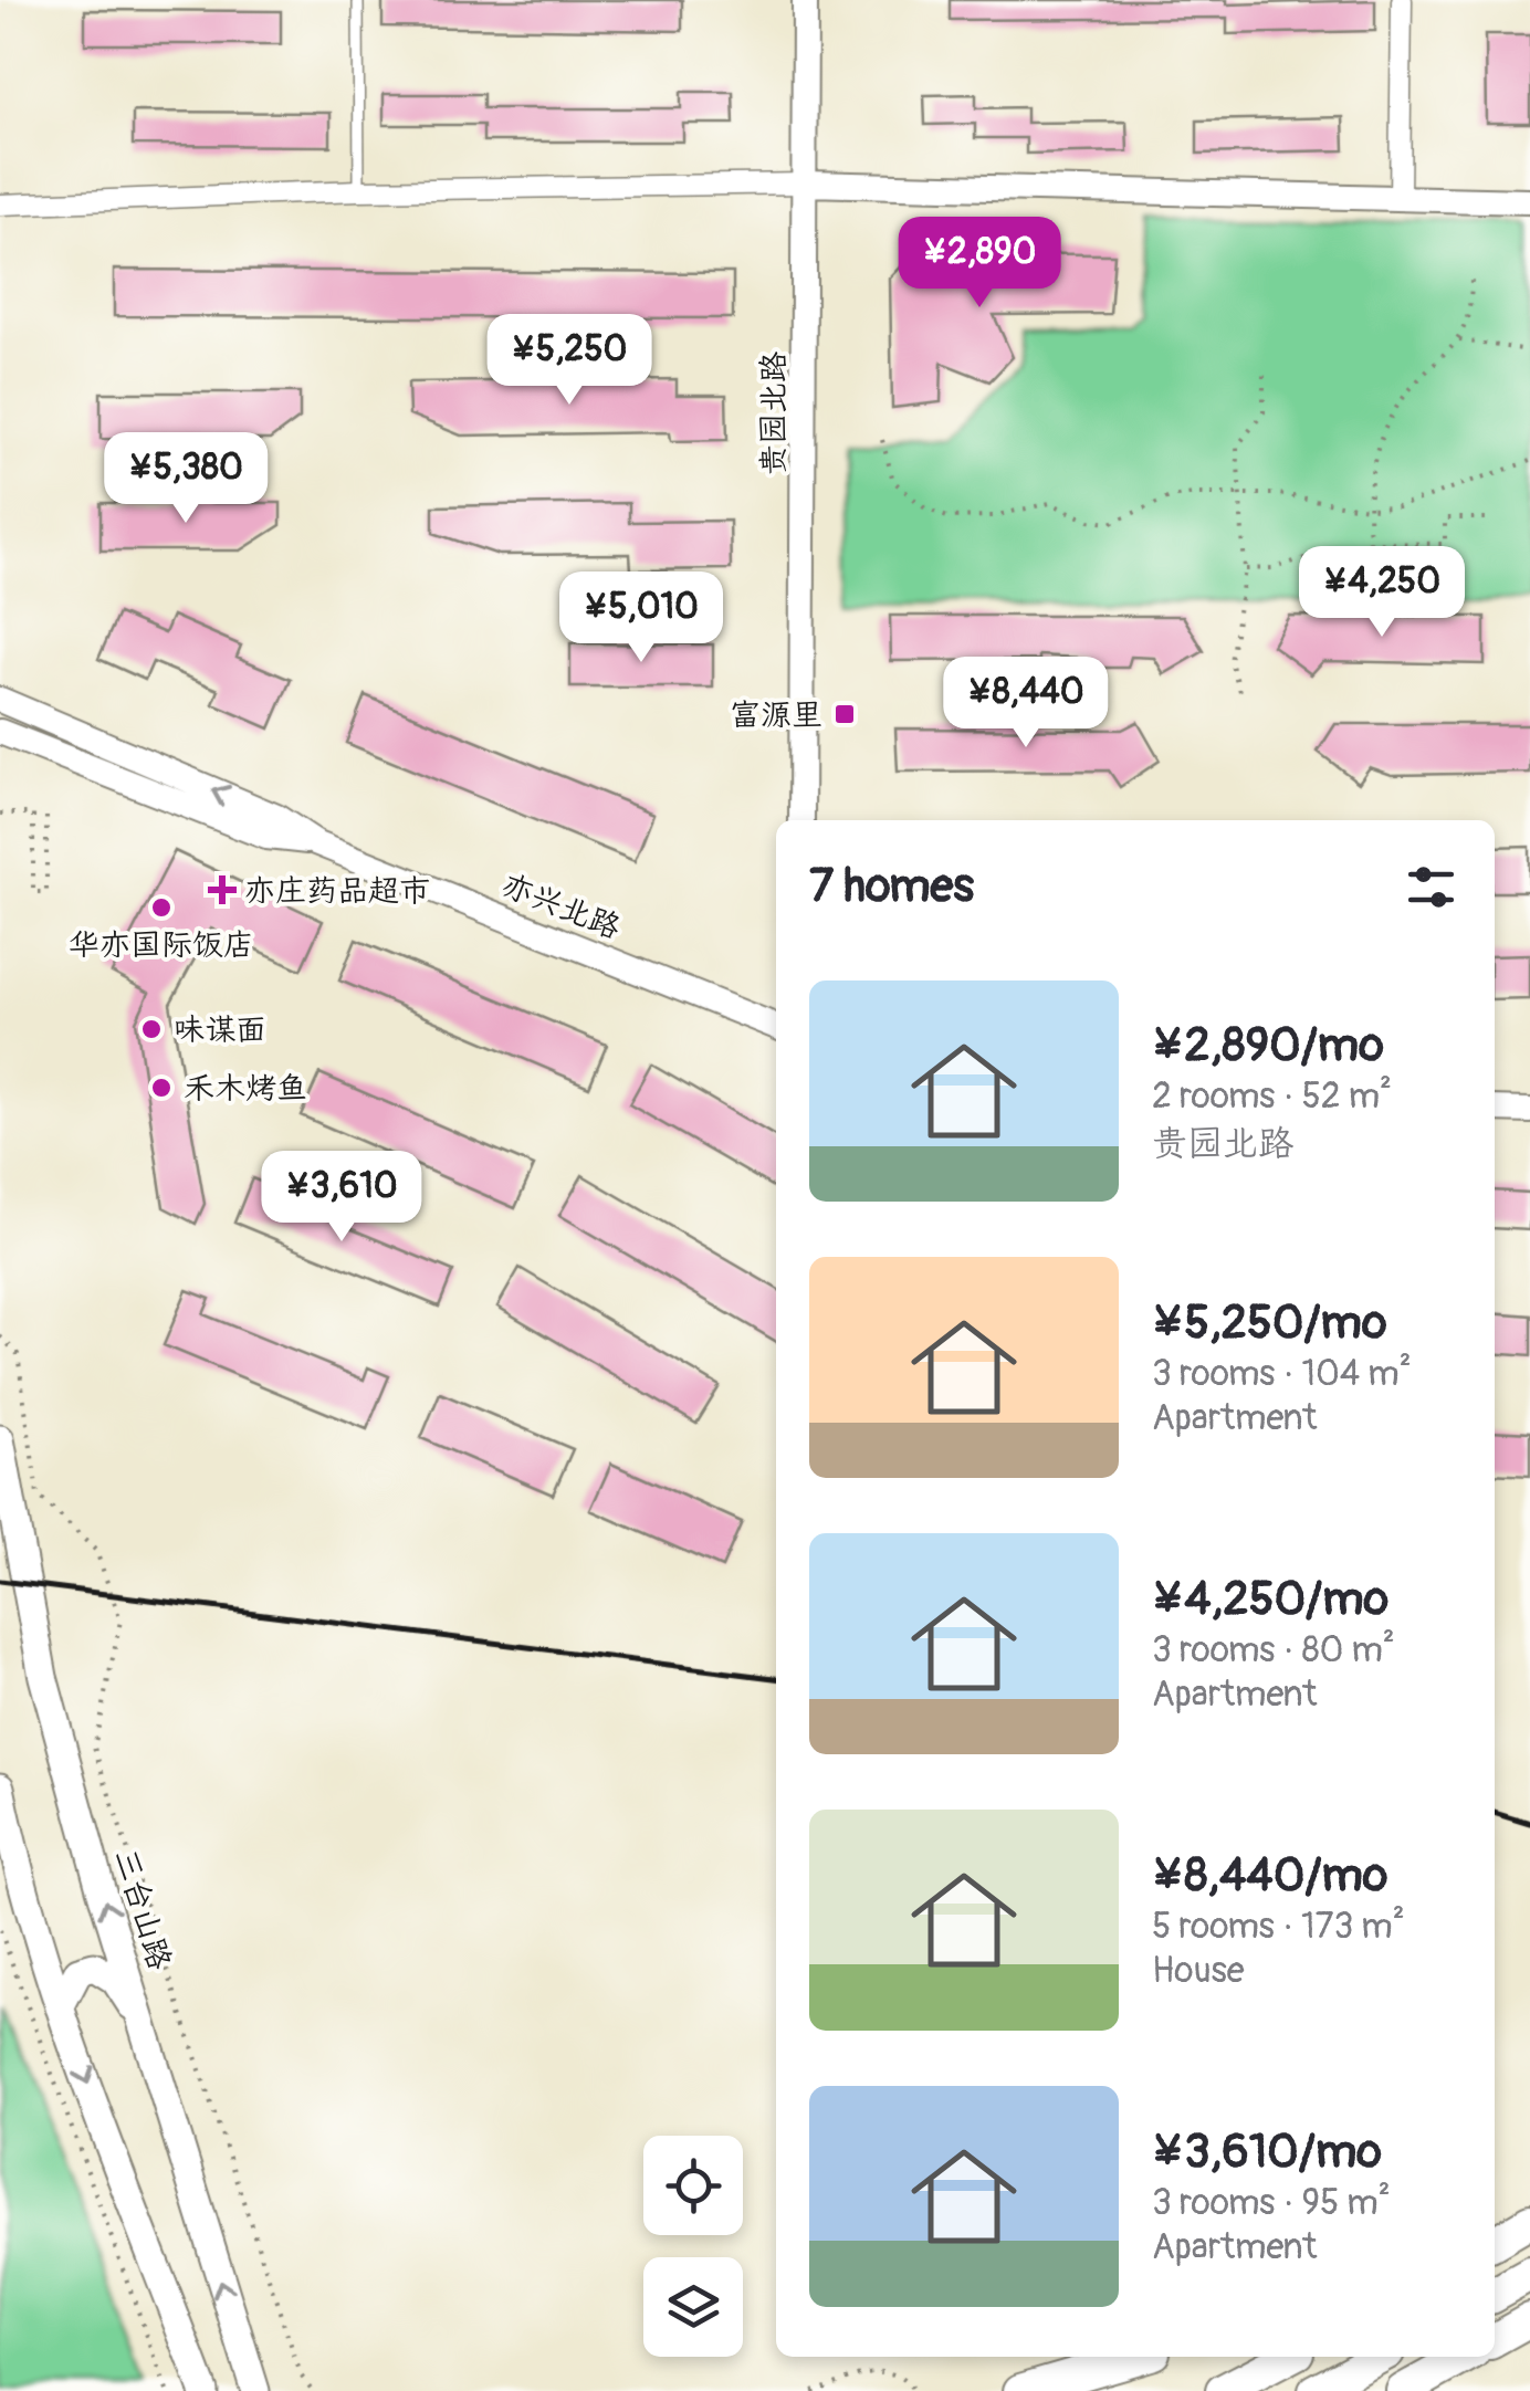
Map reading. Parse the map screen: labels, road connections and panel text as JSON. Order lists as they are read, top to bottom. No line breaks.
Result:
{"streets":{"main road":["三台山路"],"street":["贵园北路","亦兴北路"]},"places":{"transit":["富源里"],"health":["亦庄药品超市"],"other":["华亦国际饭店","味谋面","禾木烤鱼"]},"page":{"price":["¥2,890","¥5,250","¥5,380","¥4,250","¥5,010","¥8,440","¥3,610"],"heading":"7 homes","list":[{"name":"¥2,890/mo","note":"2 rooms · 52 m² · 贵园北路"},{"name":"¥5,250/mo","note":"3 rooms · 104 m² · Apartment"},{"name":"¥4,250/mo","note":"3 rooms · 80 m² · Apartment"},{"name":"¥8,440/mo","note":"5 rooms · 173 m² · House"},{"name":"¥3,610/mo","note":"3 rooms · 95 m² · Apartment"}]}}
